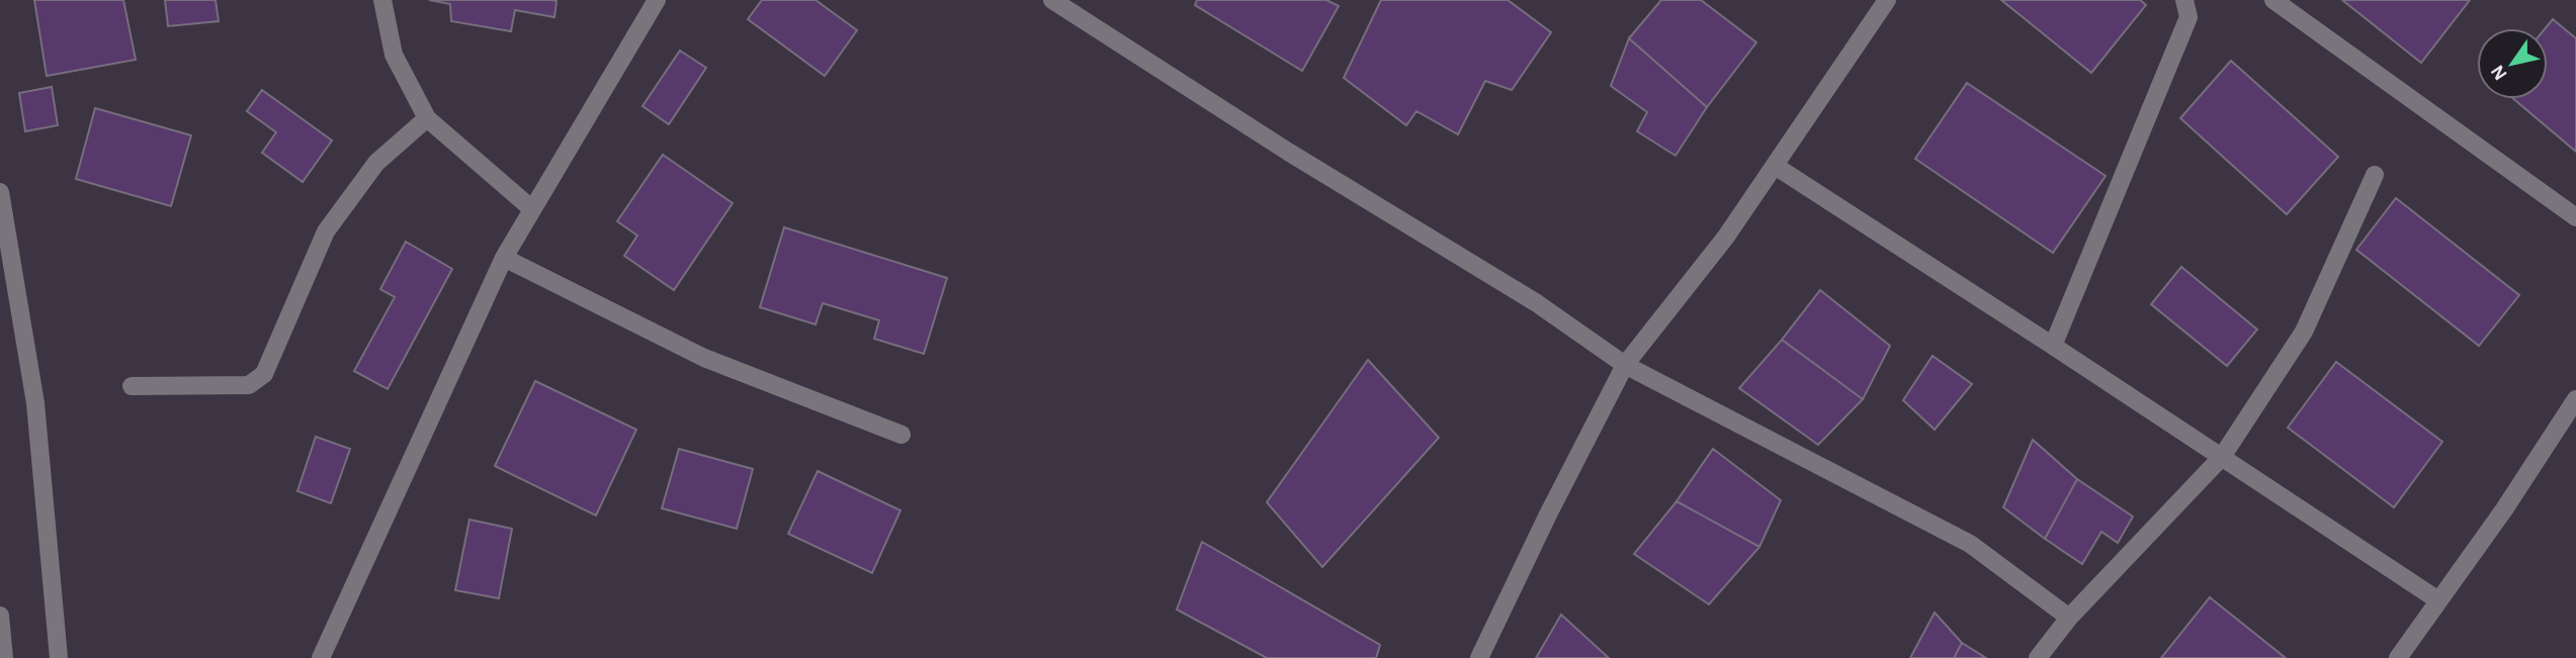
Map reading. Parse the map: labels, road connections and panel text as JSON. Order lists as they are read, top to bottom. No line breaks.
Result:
{"north":"bottom left"}
